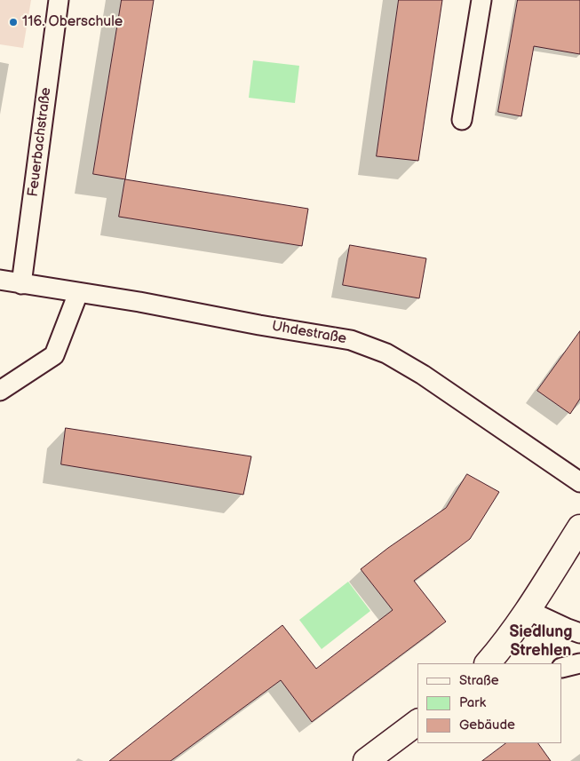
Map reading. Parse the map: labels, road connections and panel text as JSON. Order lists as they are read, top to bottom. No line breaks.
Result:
{"streets":{"street":["Feuerbachstraße","Uhdestraße"]},"crossings":[["Feuerbachstraße","Uhdestraße"]],"districts":["Siedlung Strehlen"],"places":["116. Oberschule"],"legend":["Straße","Park","Gebäude"]}
